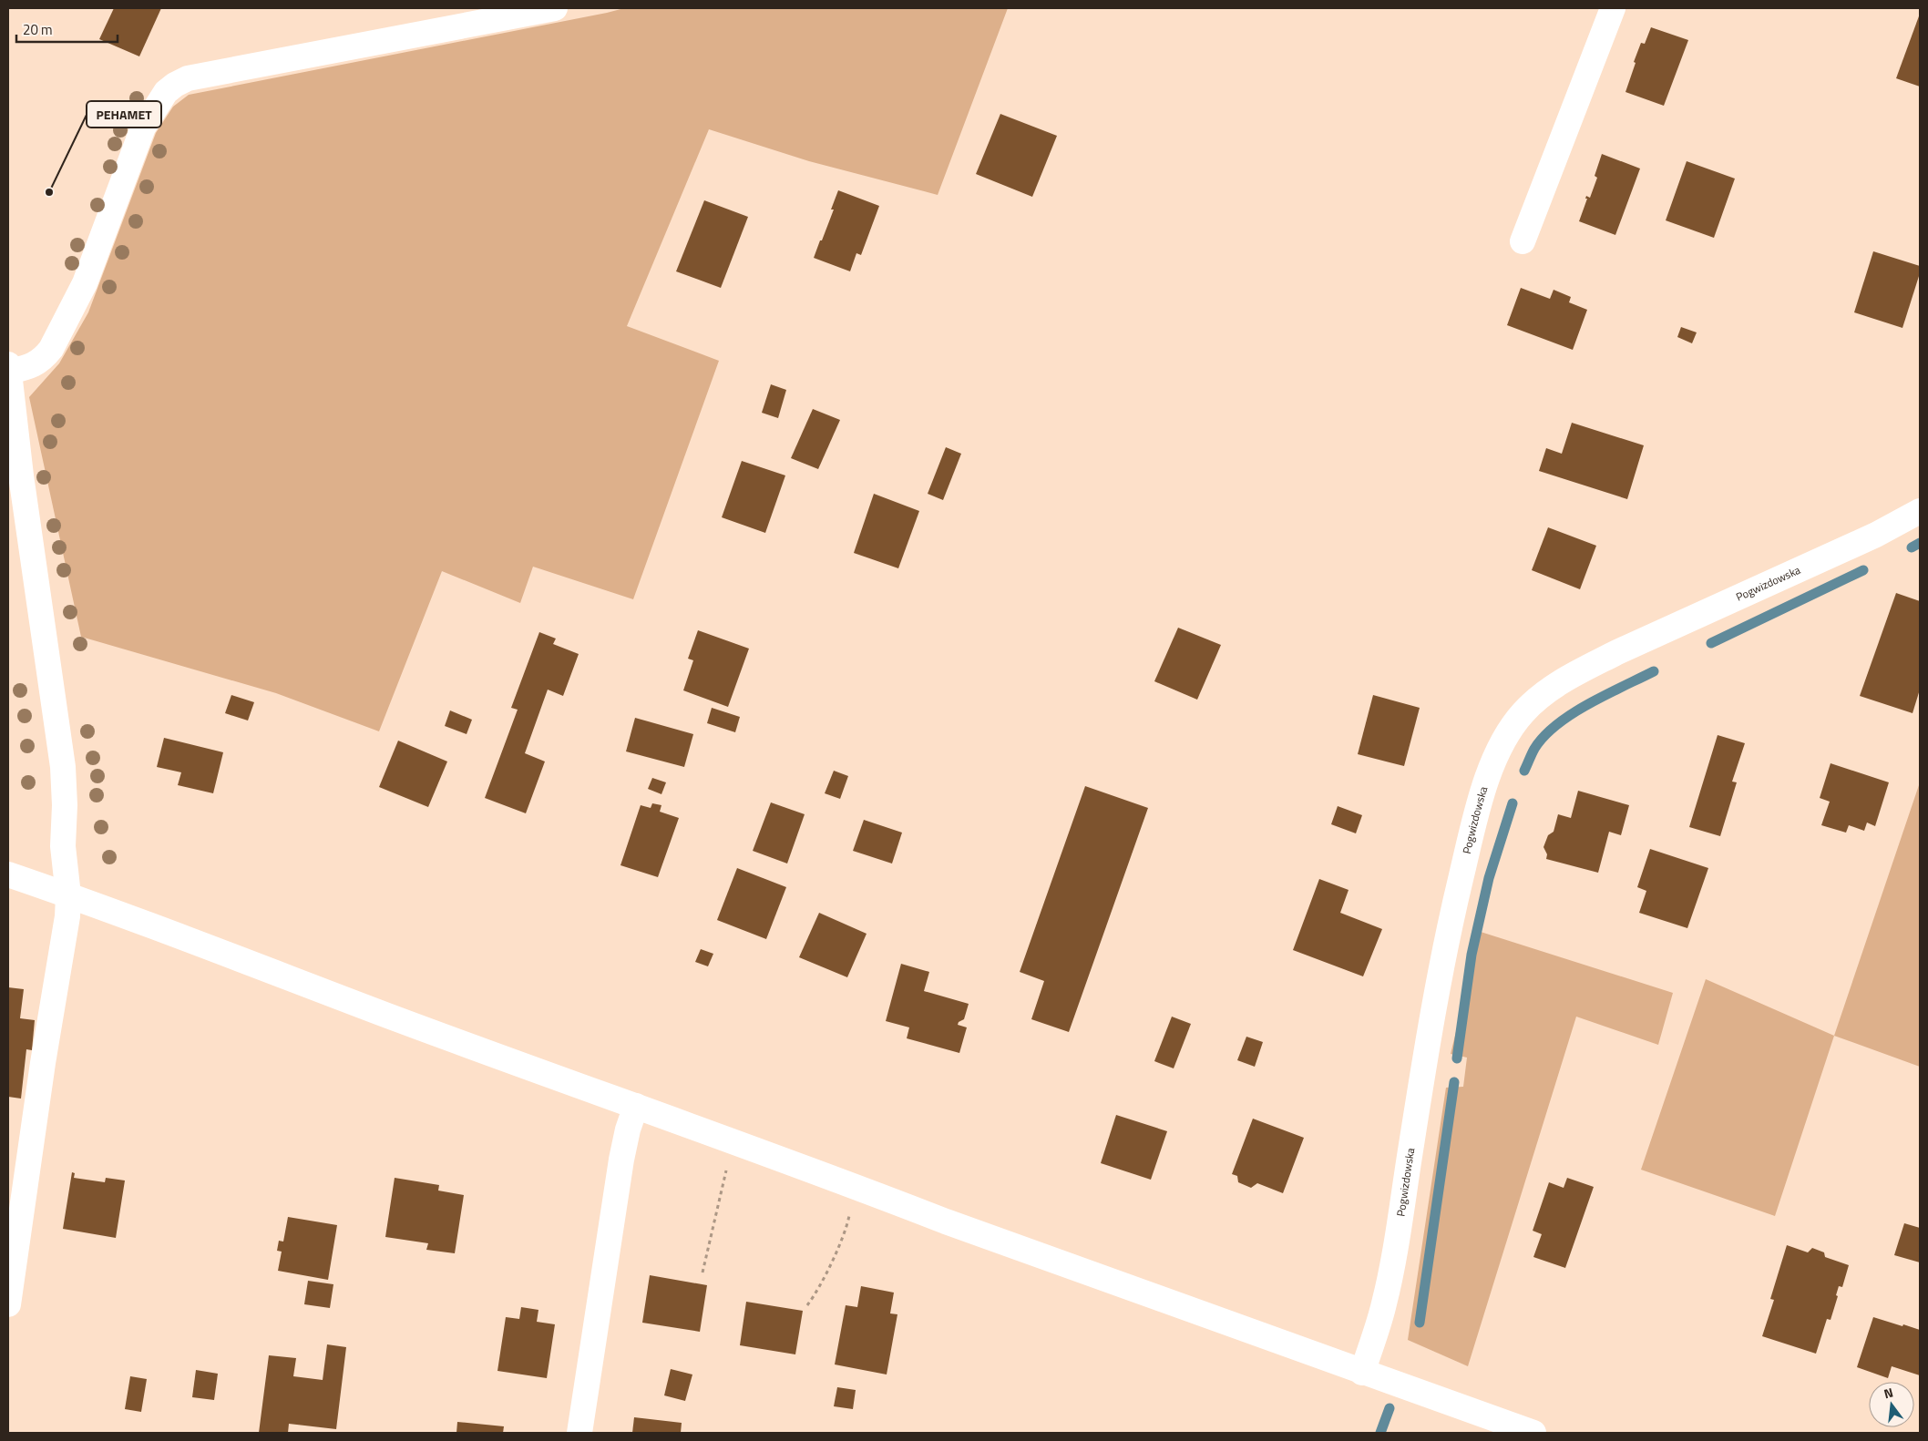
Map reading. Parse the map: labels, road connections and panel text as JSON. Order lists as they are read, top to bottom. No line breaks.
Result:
{"streets":{"street":["Pogwizdowska"]},"places":["PEHAMET"],"scale_bar":"20 m","north":"top"}
